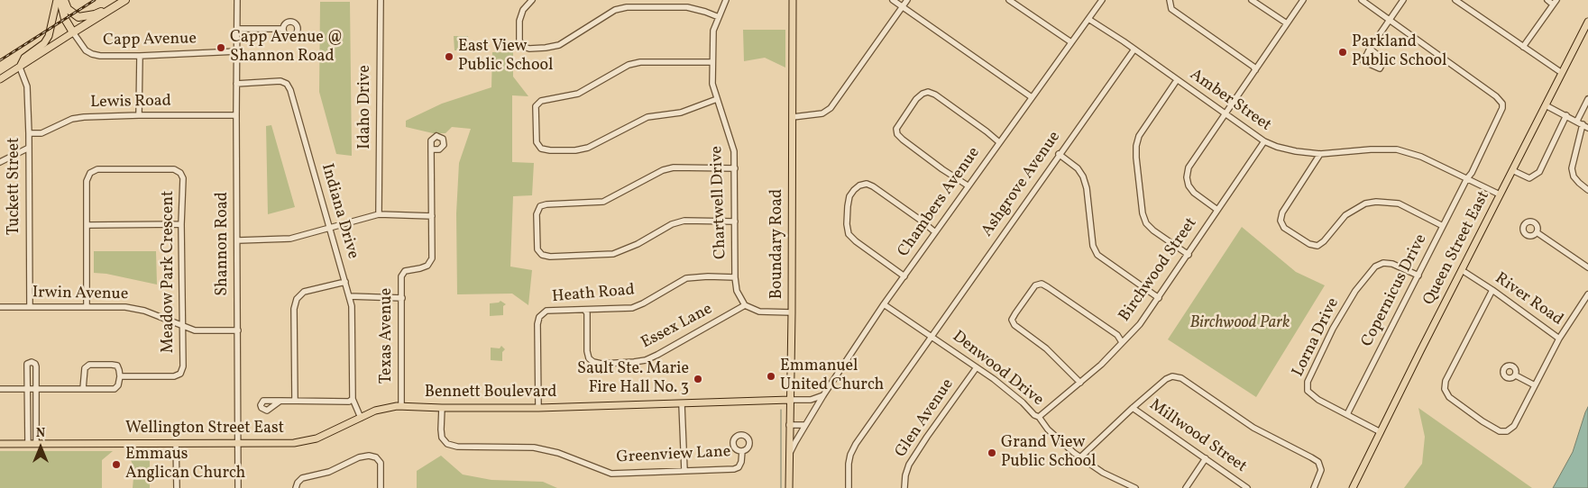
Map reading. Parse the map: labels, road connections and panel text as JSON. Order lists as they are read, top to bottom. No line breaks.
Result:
{"streets":{"main road":["Boundary Road","Queen Street East","Bennett Boulevard","Wellington Street East"],"street":["Capp Avenue","Amber Street","Lewis Road","Idaho Drive","Ashgrove Avenue","Tuckett Street","Chartwell Drive","Chambers Avenue","Indiana Drive","Shannon Road","Birchwood Street","Meadow Park Crescent","Copernicus Drive","Irwin Avenue","Heath Road","River Road","Essex Lane","Texas Avenue","Lorna Drive","Denwood Drive","Glen Avenue","Millwood Street","Greenview Lane"]},"crossings":[["Capp Avenue","Shannon Road"],["Amber Street","Ashgrove Avenue"],["Amber Street","Chambers Avenue"],["Amber Street","Queen Street East"],["Amber Street","Birchwood Street"],["Amber Street","Copernicus Drive"],["Lewis Road","Tuckett Street"],["Lewis Road","Shannon Road"],["Ashgrove Avenue","Denwood Drive"],["Tuckett Street","Irwin Avenue"],["Chartwell Drive","Heath Road"],["Chartwell Drive","Essex Lane"],["Chambers Avenue","Boundary Road"],["Chambers Avenue","Denwood Drive"],["Chambers Avenue","Bennett Boulevard"],["Indiana Drive","Shannon Road"],["Shannon Road","Irwin Avenue"],["Shannon Road","Wellington Street East"],["Boundary Road","Bennett Boulevard"],["Queen Street East","River Road"],["Queen Street East","Lorna Drive"],["Birchwood Street","Denwood Drive"],["Meadow Park Crescent","Irwin Avenue"],["Copernicus Drive","Lorna Drive"],["Heath Road","Essex Lane"],["Heath Road","Bennett Boulevard"],["Texas Avenue","Bennett Boulevard"],["Texas Avenue","Wellington Street East"],["Denwood Drive","Glen Avenue"],["Bennett Boulevard","Wellington Street East"],["Bennett Boulevard","Greenview Lane"]],"parks":["Birchwood Park"],"places":["Capp Avenue @ Shannon Road","Parkland Public School","East View Public School","Emmanuel United Church","Sault Ste. Marie Fire Hall No. 3","Grand View Public School","Emmaus Anglican Church"],"north":"top"}
